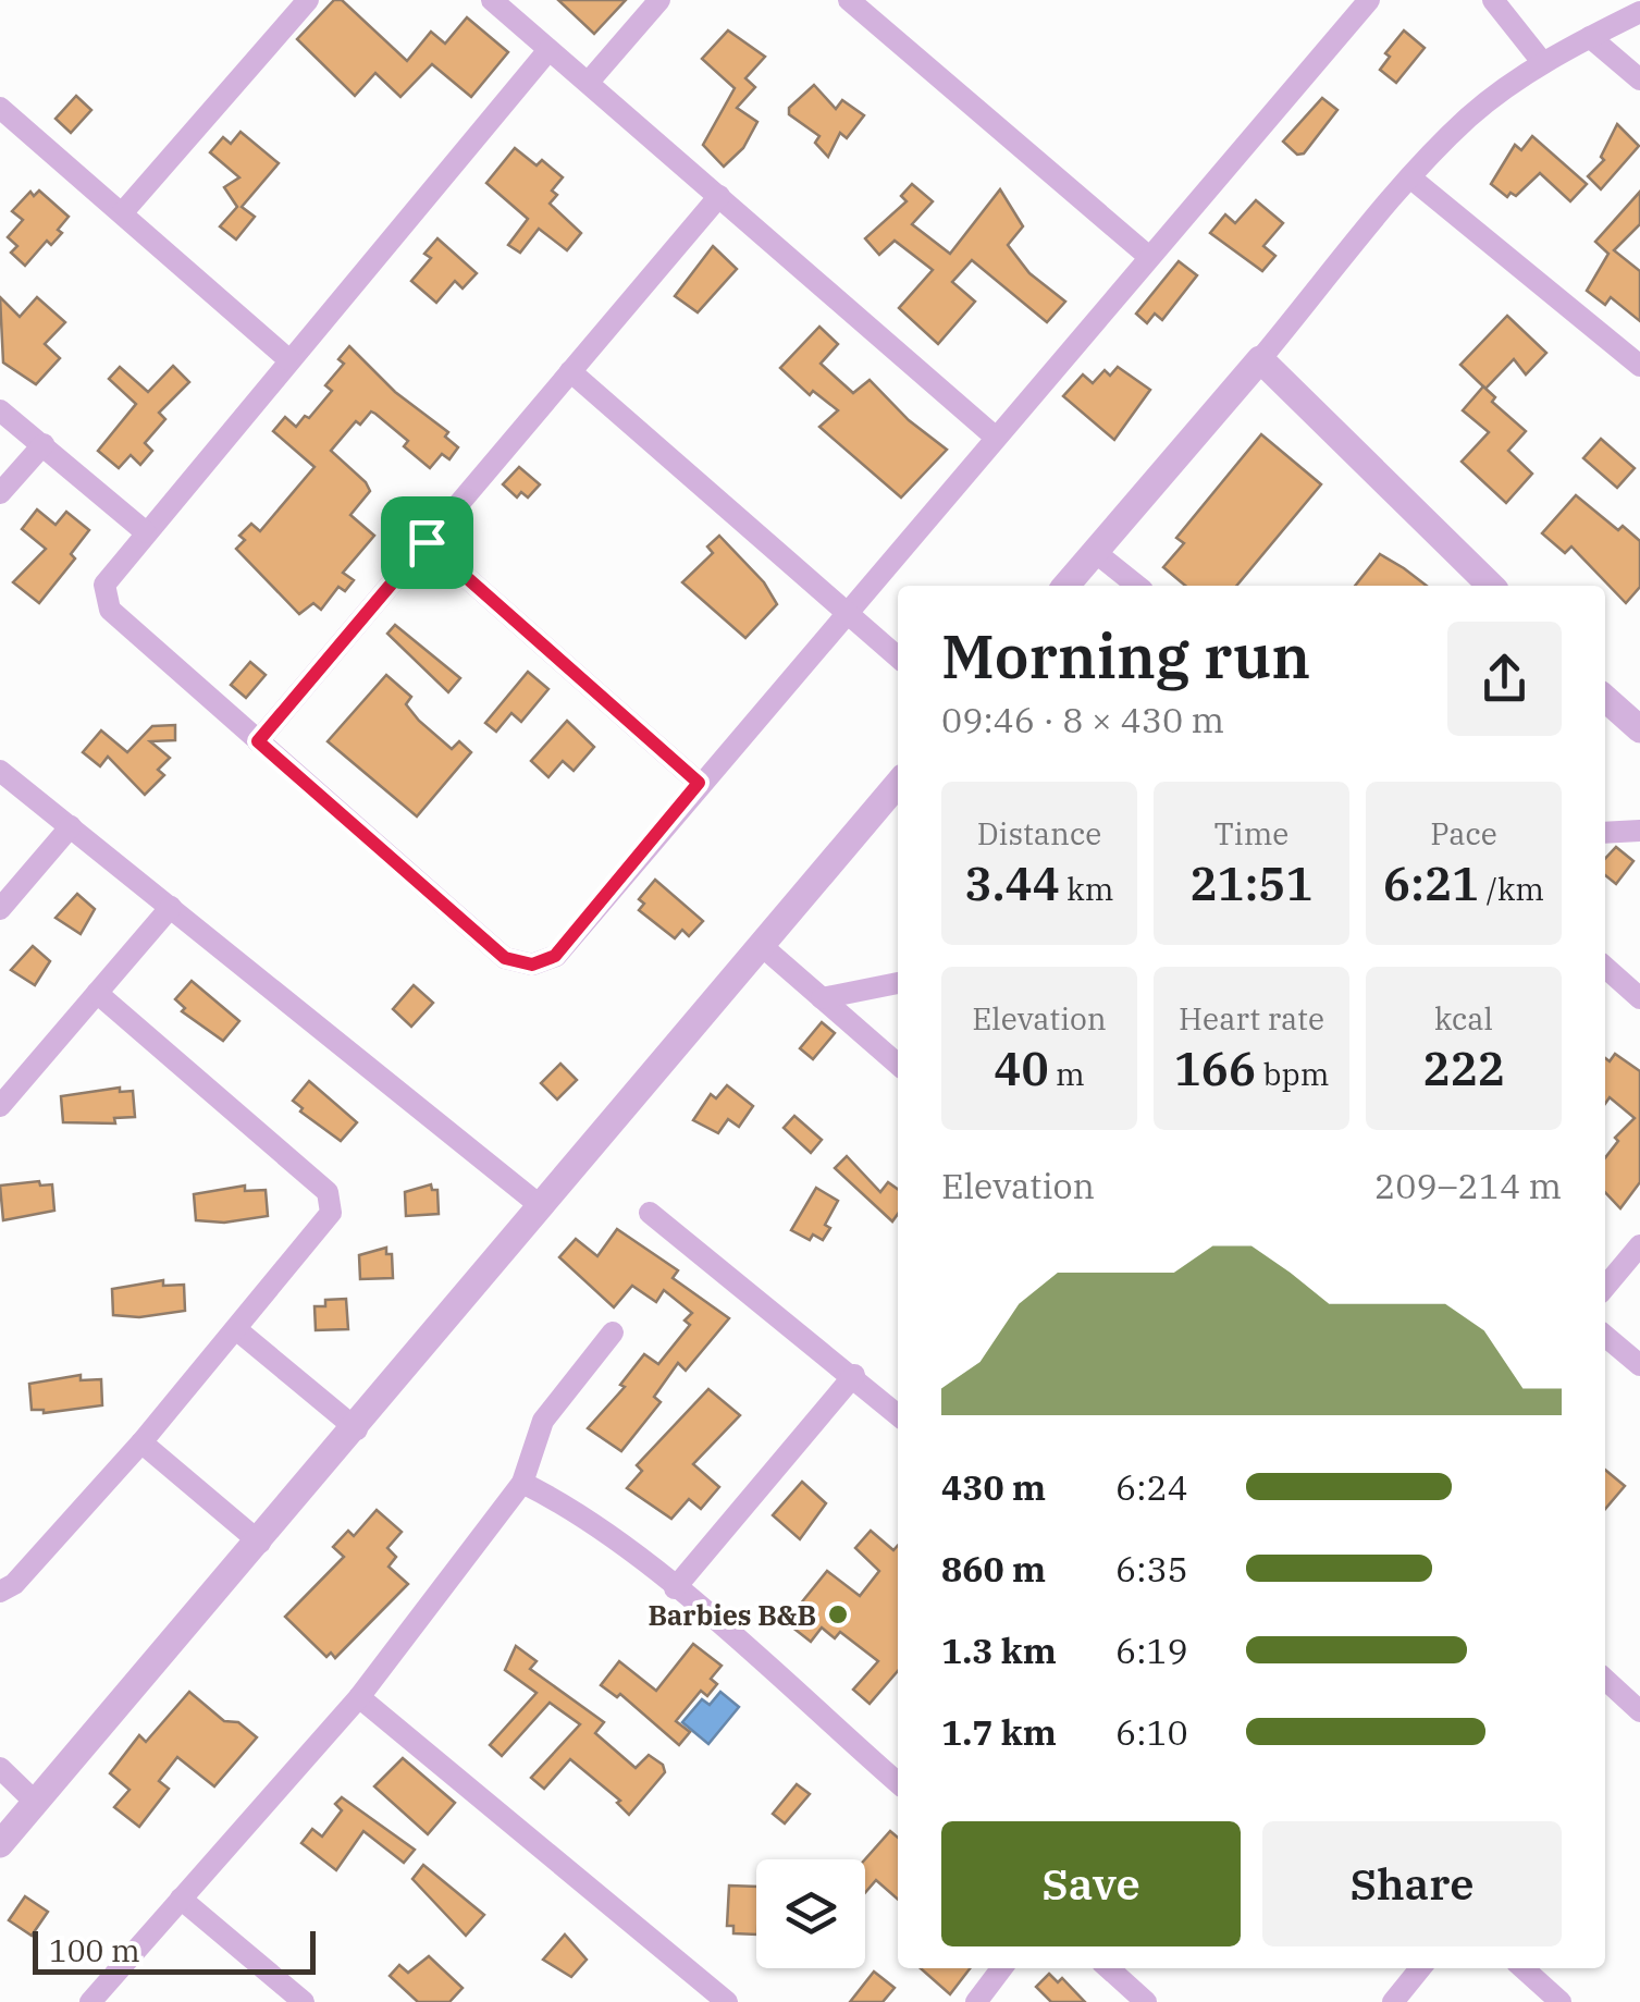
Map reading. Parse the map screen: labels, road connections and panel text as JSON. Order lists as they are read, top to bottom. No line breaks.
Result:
{"places":["Barbies B&B"],"scale_bar":"100 m","page":{"heading":["Morning run","09:46 · 8 × 430 m"],"stats":[["Distance","3.44 km"],["Time","21:51"],["Pace","6:21 /km"],["Elevation","40 m"],["Heart rate","166 bpm"],["kcal","222"]],"chart":["Elevation","209–214 m"],"list":[{"name":"430 m","note":"6:24"},{"name":"860 m","note":"6:35"},{"name":"1.3 km","note":"6:19"},{"name":"1.7 km","note":"6:10"}],"buttons":["Save","Share"],"scale":"100 m"}}
